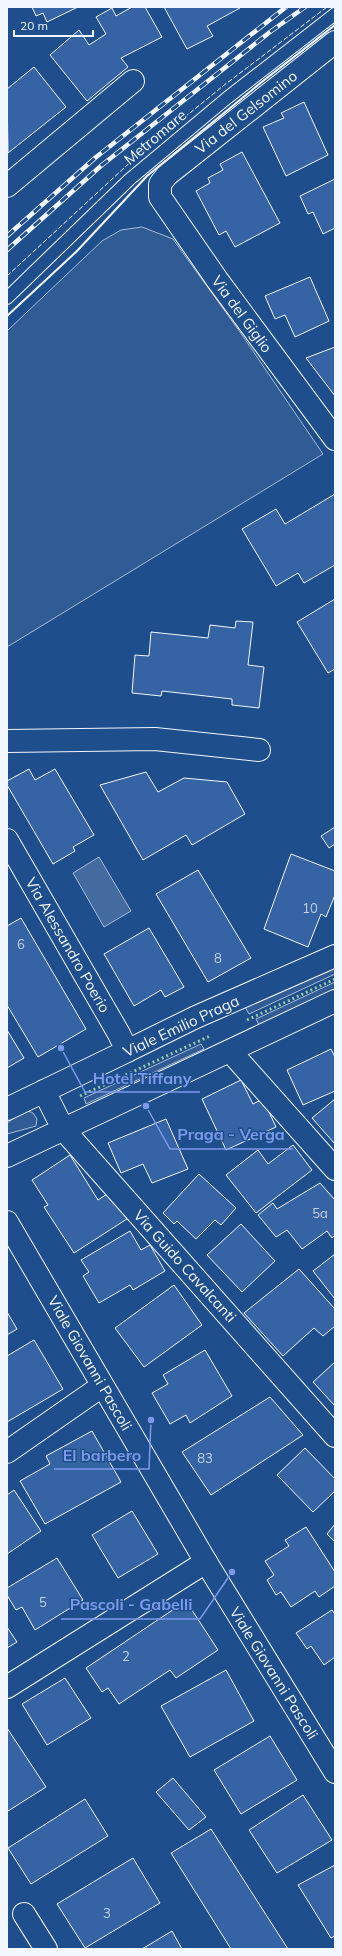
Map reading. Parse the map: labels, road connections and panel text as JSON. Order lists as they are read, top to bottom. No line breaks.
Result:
{"streets":{"street":["Via del Gelsomino","Via del Giglio","Via Alessandro Poerio","Viale Emilio Praga","Via Guido Cavalcanti","Viale Giovanni Pascoli"],"lane":["Metromare"]},"crossings":[["Via del Gelsomino","Via del Giglio"],["Via Alessandro Poerio","Viale Emilio Praga"],["Viale Emilio Praga","Via Guido Cavalcanti"]],"places":["Hotel Tiffany","Praga - Verga","El barbero","Pascoli - Gabelli"],"house_numbers":["10","6","8","5a","83","5","2","3"],"scale_bar":"20 m"}
